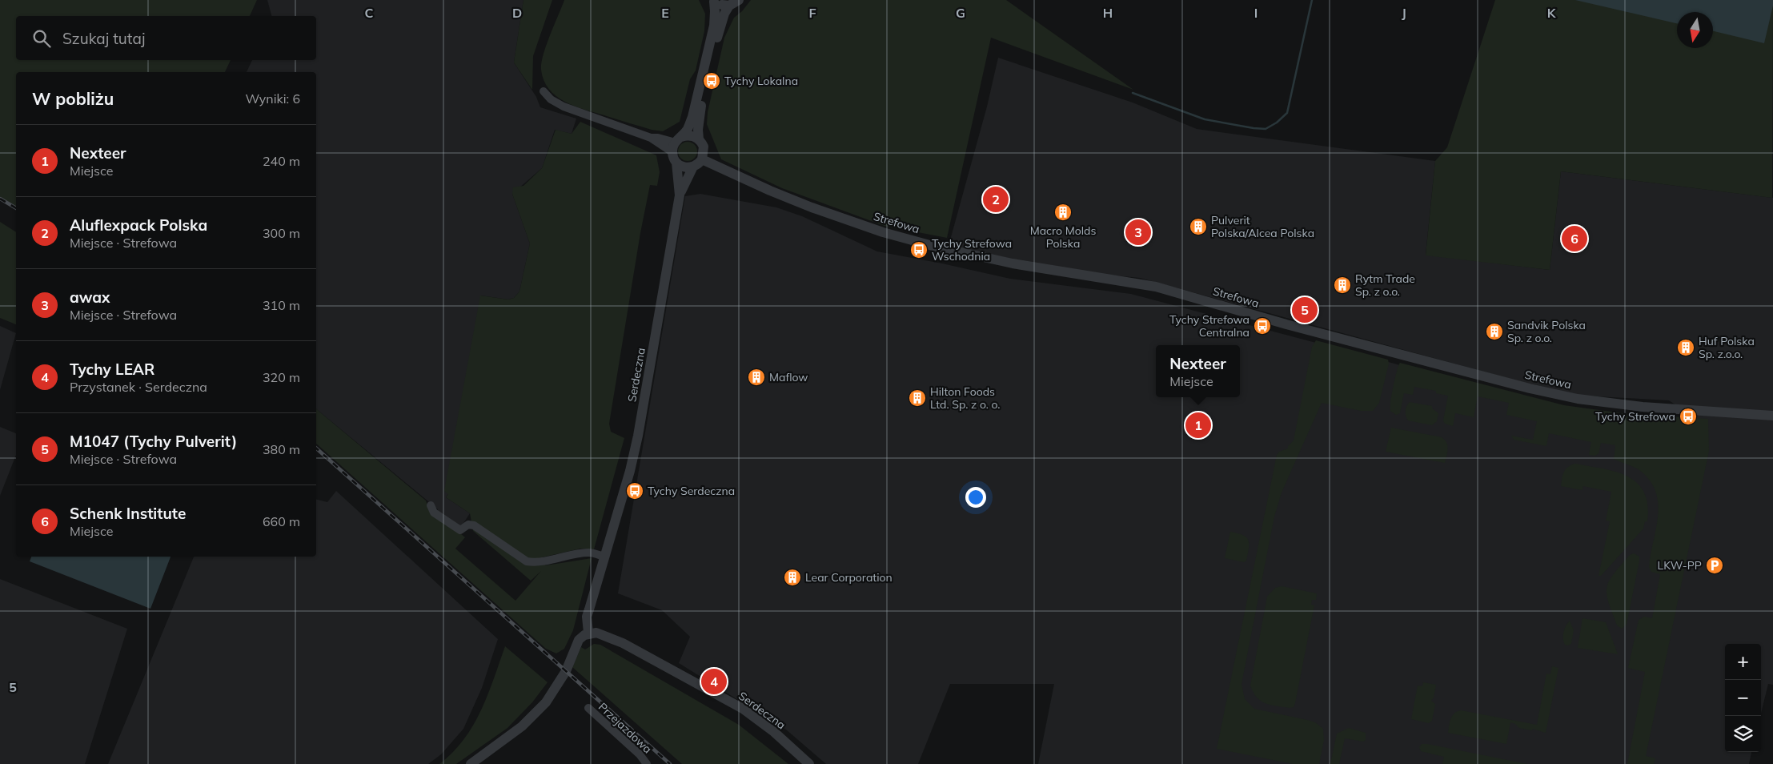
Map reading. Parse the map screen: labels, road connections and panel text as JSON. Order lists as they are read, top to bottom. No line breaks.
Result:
{"streets":{"street":["Strefowa","Serdeczna","Przejazdowa"]},"crossings":[["Strefowa","Serdeczna"]],"places":{"bus stop":["Tychy Lokalna","Tychy Strefowa Wschodnia","Tychy Strefowa Centralna","Tychy Strefowa","Tychy Serdeczna"],"building":["Macro Molds Polska","Pulverit Polska/Alcea Polska","Rytm Trade Sp. z o.o.","Sandvik Polska Sp. z o.o.","Huf Polska Sp. z.o.o.","Maflow","Hilton Foods Ltd. Sp. z o. o.","Lear Corporation"],"parking":["LKW-PP"]},"north":"bottom","page":{"search":"Szukaj tutaj","heading":["W pobliżu","Wyniki: 6"],"list":[{"mark":"1","name":"Nexteer","note":"Miejsce","value":"240 m"},{"mark":"2","name":"Aluflexpack Polska","note":"Miejsce · Strefowa","value":"300 m"},{"mark":"3","name":"awax","note":"Miejsce · Strefowa","value":"310 m"},{"mark":"4","name":"Tychy LEAR","note":"Przystanek · Serdeczna","value":"320 m"},{"mark":"5","name":"M1047 (Tychy Pulverit)","note":"Miejsce · Strefowa","value":"380 m"},{"mark":"6","name":"Schenk Institute","note":"Miejsce","value":"660 m"}],"pins":["2","3","6","5","1","4"],"popup":["Nexteer","Miejsce"],"map_buttons":["+","−"]},"grid":{"columns":["C","D","E","F","G","H","I","J","K"],"rows":["5"]}}
